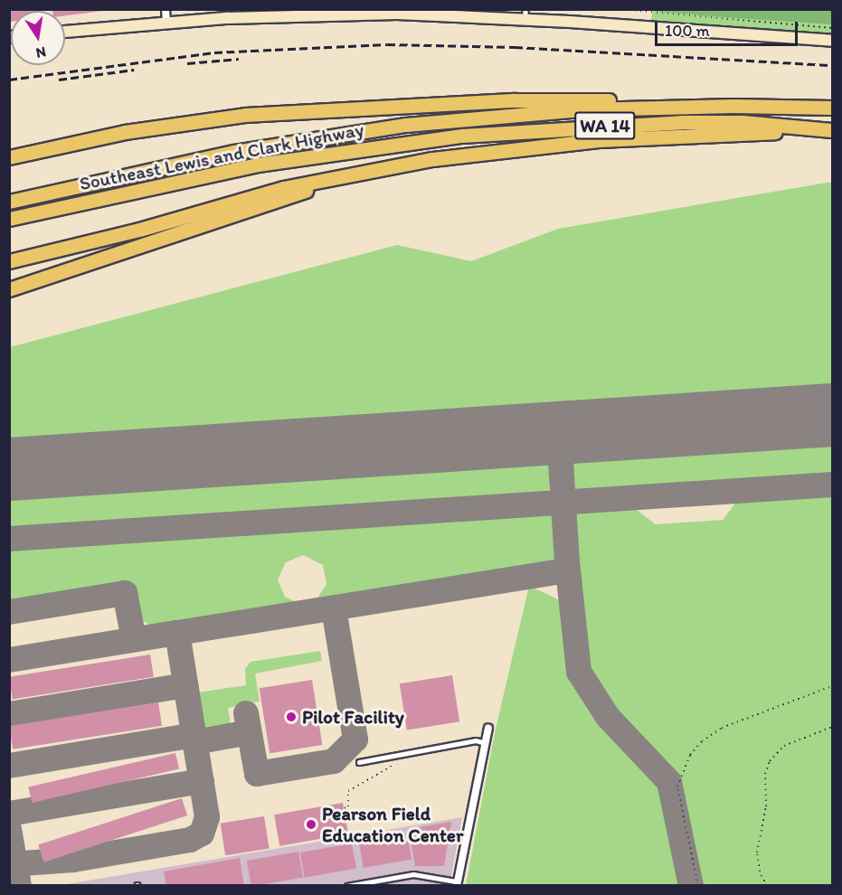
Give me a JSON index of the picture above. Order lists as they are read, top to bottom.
{
  "streets": {
    "highway": ["WA 14", "Southeast Lewis and Clark Highway"]
  },
  "places": ["Pilot Facility", "Pearson Field Education Center"],
  "scale_bar": "100 m",
  "north": "bottom"
}
